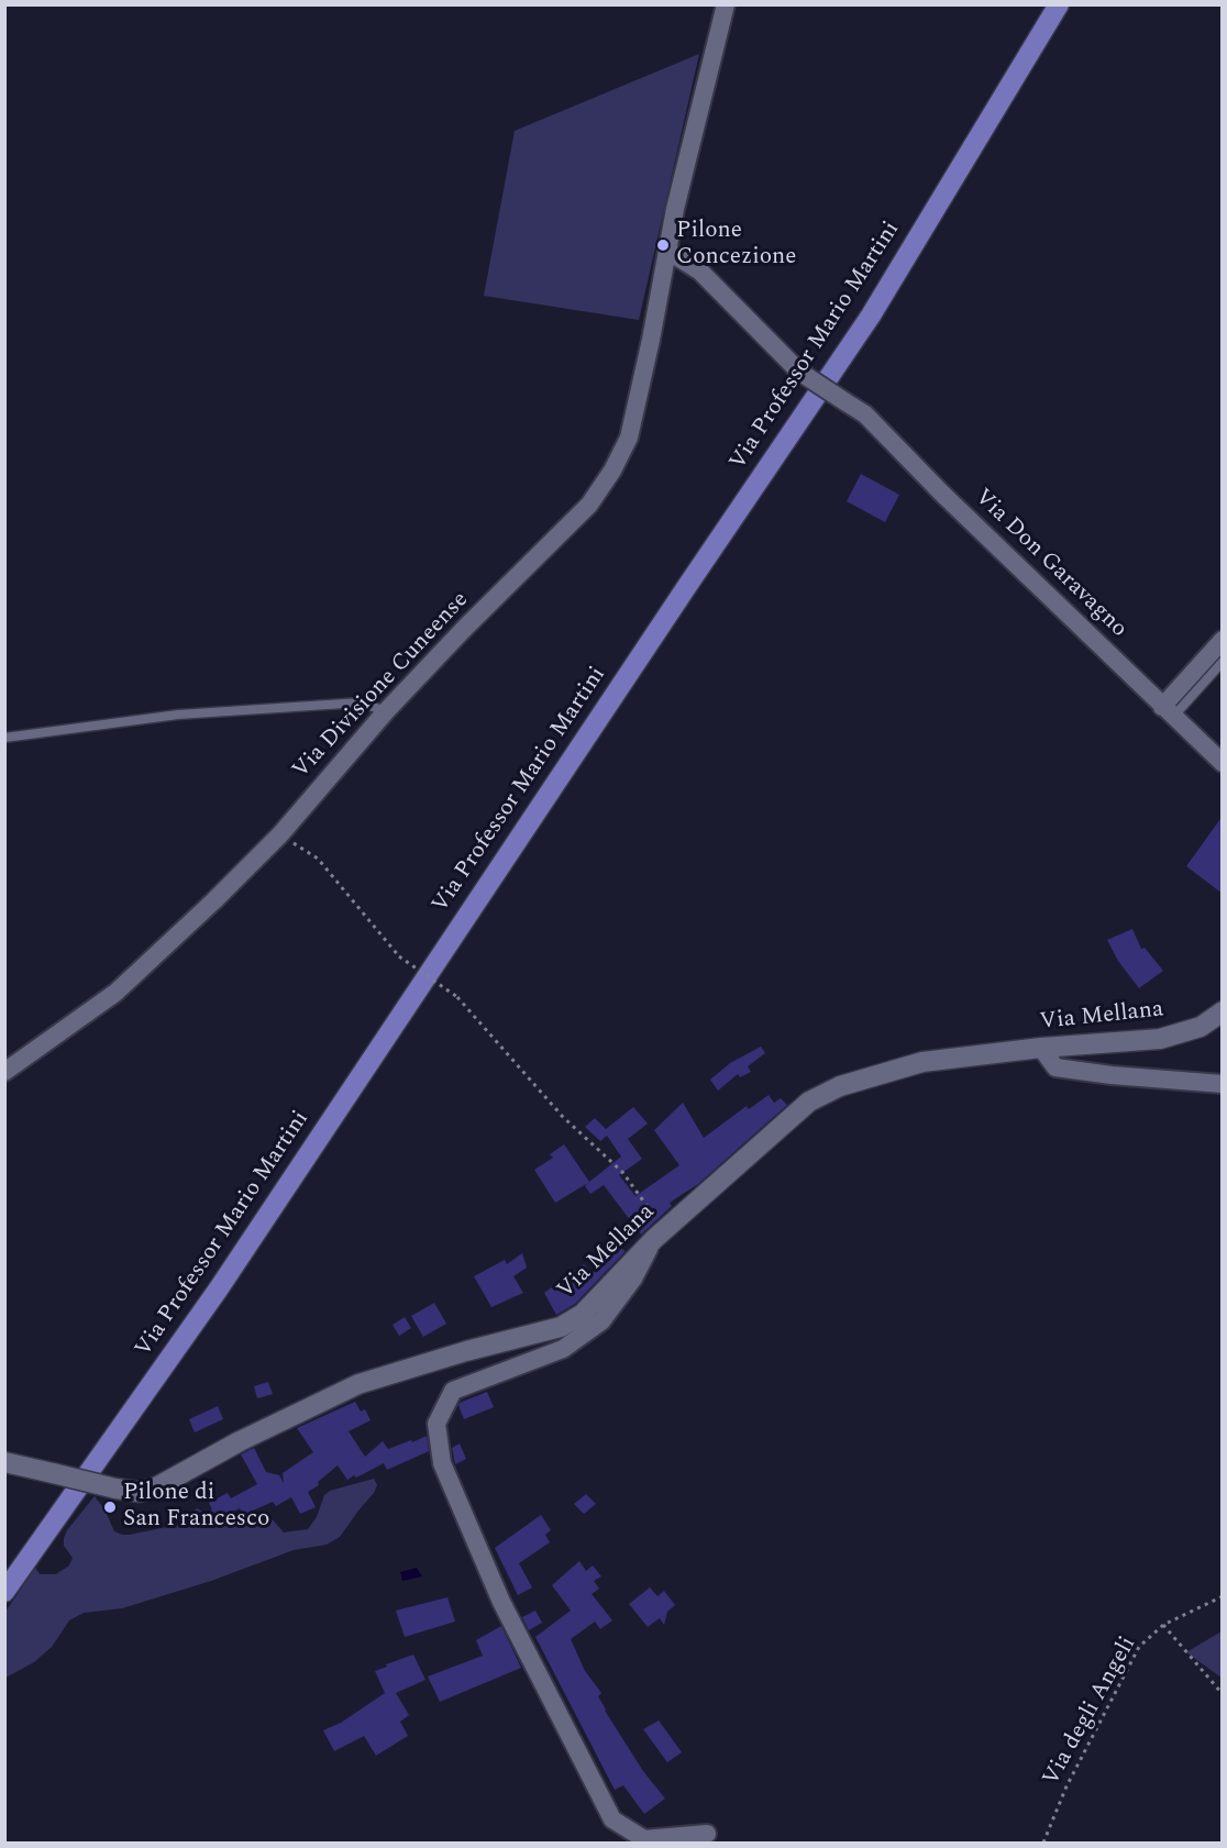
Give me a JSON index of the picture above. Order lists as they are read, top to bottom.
{
  "streets": {
    "main road": ["Via Professor Mario Martini"],
    "street": ["Via Don Garavagno", "Via Divisione Cuneense", "Via Mellana"],
    "path": ["Via degli Angeli"]
  },
  "crossings": [
    ["Via Don Garavagno", "Via Divisione Cuneense"]
  ],
  "places": ["Pilone Concezione", "Pilone di San Francesco"]
}
